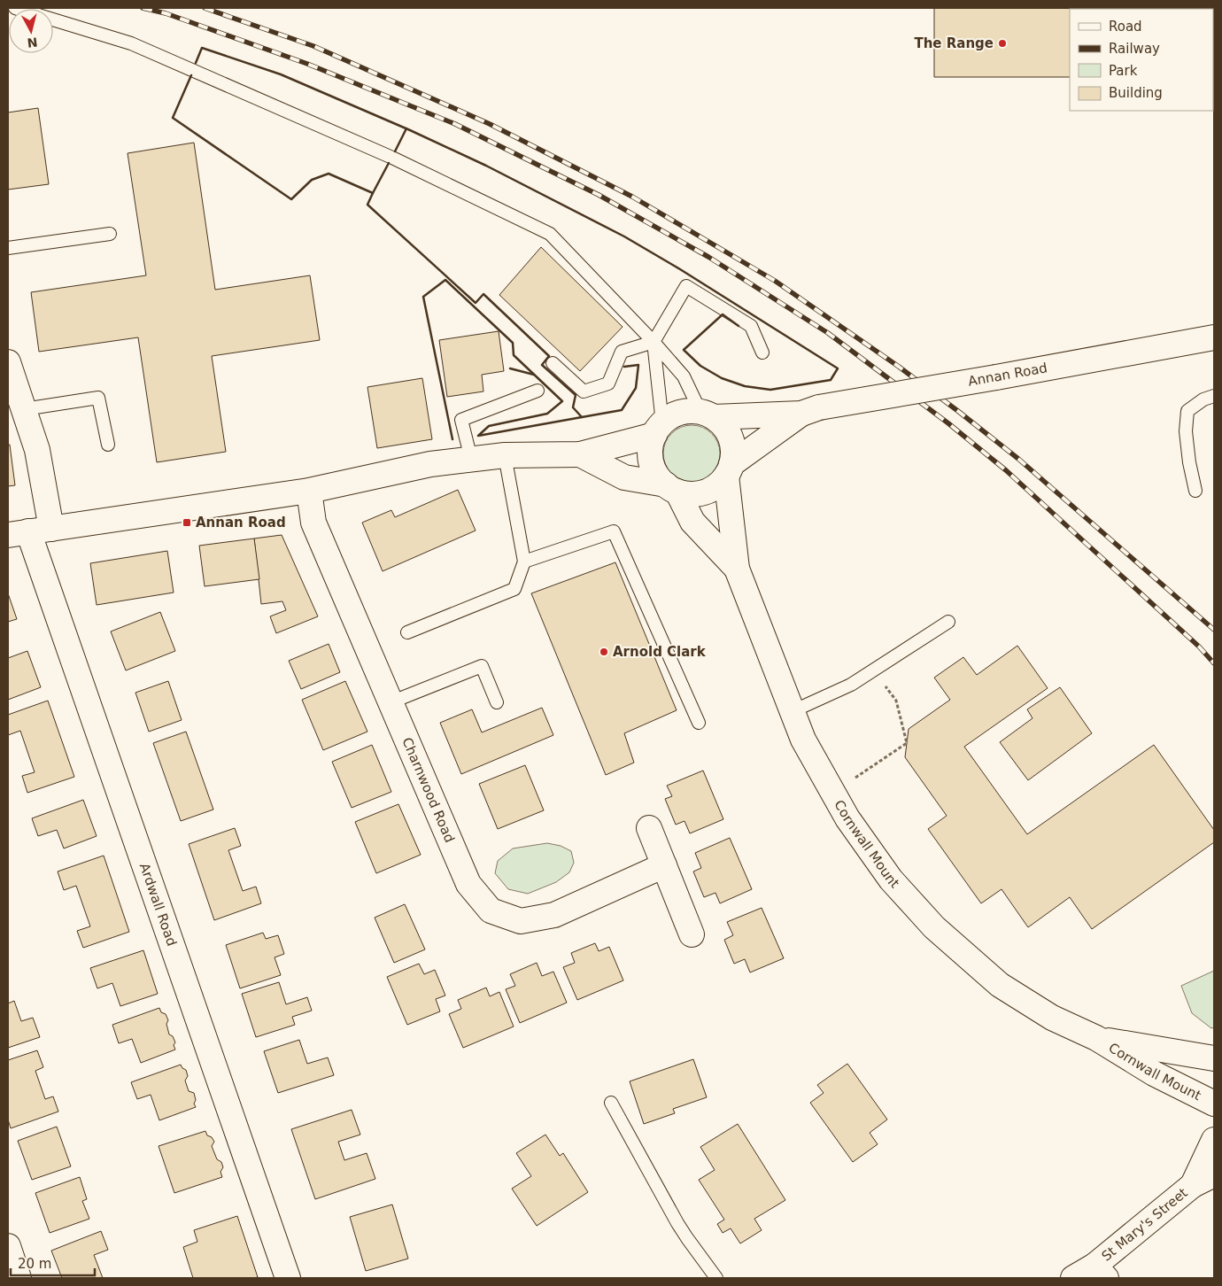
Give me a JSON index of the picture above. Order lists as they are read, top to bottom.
{
  "streets": {
    "street": [
      "Annan Road",
      "Charnwood Road",
      "Cornwall Mount",
      "Ardwall Road",
      "St Mary's Street"
    ]
  },
  "crossings": [
    ["Annan Road", "Cornwall Mount"]
  ],
  "places": {
    "other": ["The Range", "Arnold Clark"],
    "transit": ["Annan Road"]
  },
  "legend": [
    "Road",
    "Railway",
    "Park",
    "Building"
  ],
  "scale_bar": "20 m",
  "north": "bottom"
}
